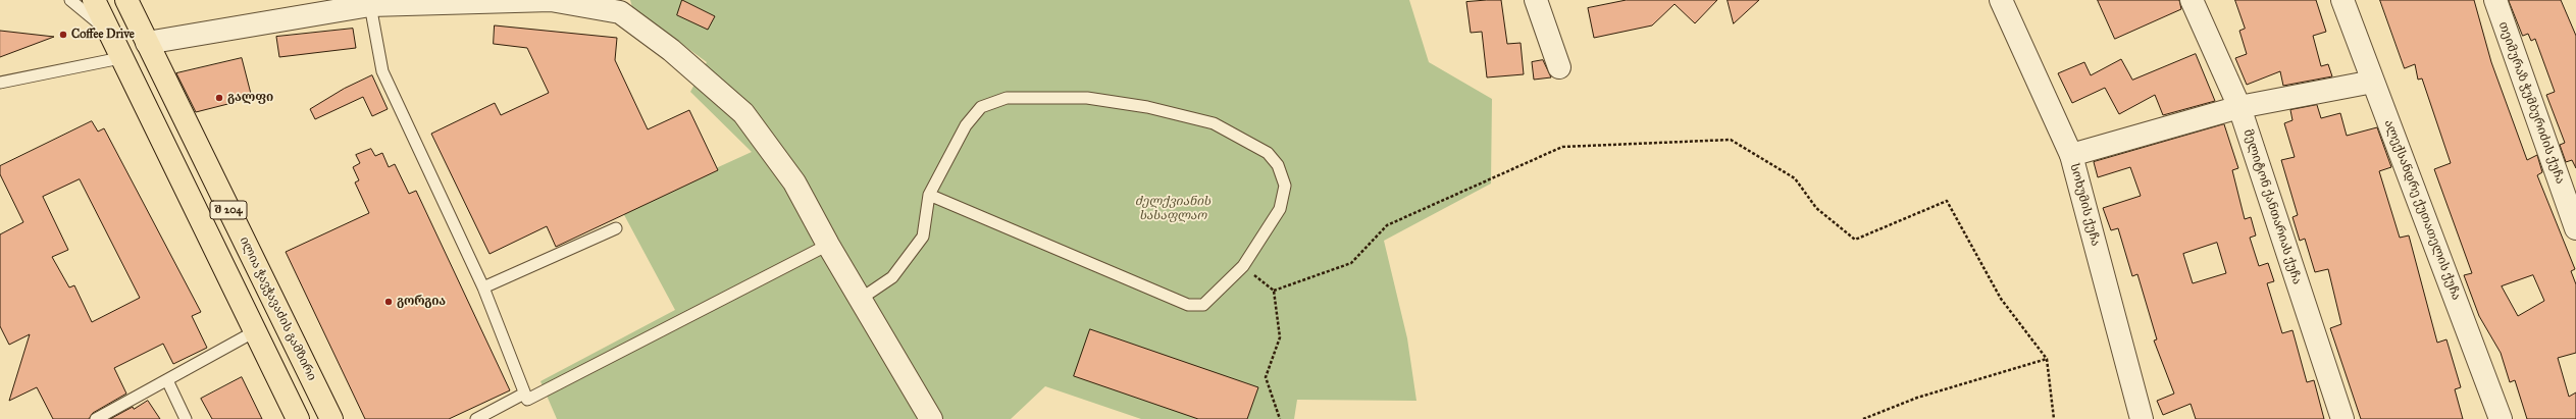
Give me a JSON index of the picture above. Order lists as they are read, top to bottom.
{
  "streets": {
    "main road": ["შ 204", "ილია ჭავჭავაძის გამზირი"],
    "street": [
      "თეიმურაზ ჭუმბურიძის ქუჩა",
      "სოხუმის ქუჩა",
      "მელიტონ ქანთარიას ქუჩა",
      "ალექსანდრე ქუთათელის ქუჩა"
    ]
  },
  "parks": ["ძელქვიანის სასაფლაო"],
  "places": ["Coffee Drive", "გალფი", "გორგია"]
}
